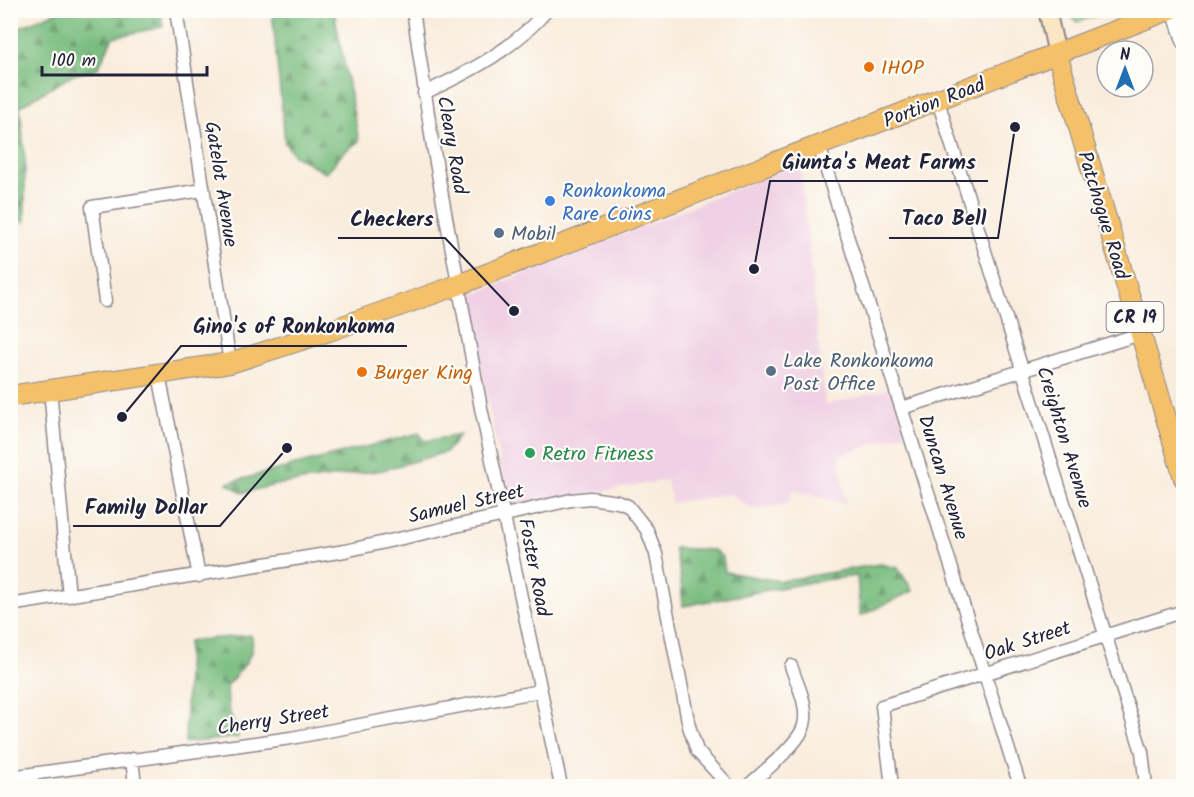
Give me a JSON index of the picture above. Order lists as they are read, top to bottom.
{
  "streets": {
    "main road": ["Portion Road", "Patchogue Road", "CR 19"],
    "street": [
      "Cleary Road",
      "Gatelot Avenue",
      "Creighton Avenue",
      "Duncan Avenue",
      "Samuel Street",
      "Foster Road",
      "Oak Street",
      "Cherry Street"
    ]
  },
  "crossings": [
    ["Portion Road", "Cleary Road"],
    ["Portion Road", "Gatelot Avenue"],
    ["Portion Road", "Patchogue Road"],
    ["Portion Road", "Creighton Avenue"],
    ["Portion Road", "Duncan Avenue"],
    ["Portion Road", "Foster Road"],
    ["Cleary Road", "Foster Road"],
    ["Creighton Avenue", "Oak Street"],
    ["Duncan Avenue", "Oak Street"],
    ["Samuel Street", "Foster Road"],
    ["Foster Road", "Cherry Street"]
  ],
  "places": [
    "IHOP",
    "Taco Bell",
    "Ronkonkoma Rare Coins",
    "Mobil",
    "Giunta's Meat Farms",
    "Checkers",
    "Lake Ronkonkoma Post Office",
    "Burger King",
    "Gino's of Ronkonkoma",
    "Family Dollar",
    "Retro Fitness"
  ],
  "scale_bar": "100 m",
  "north": "top"
}
